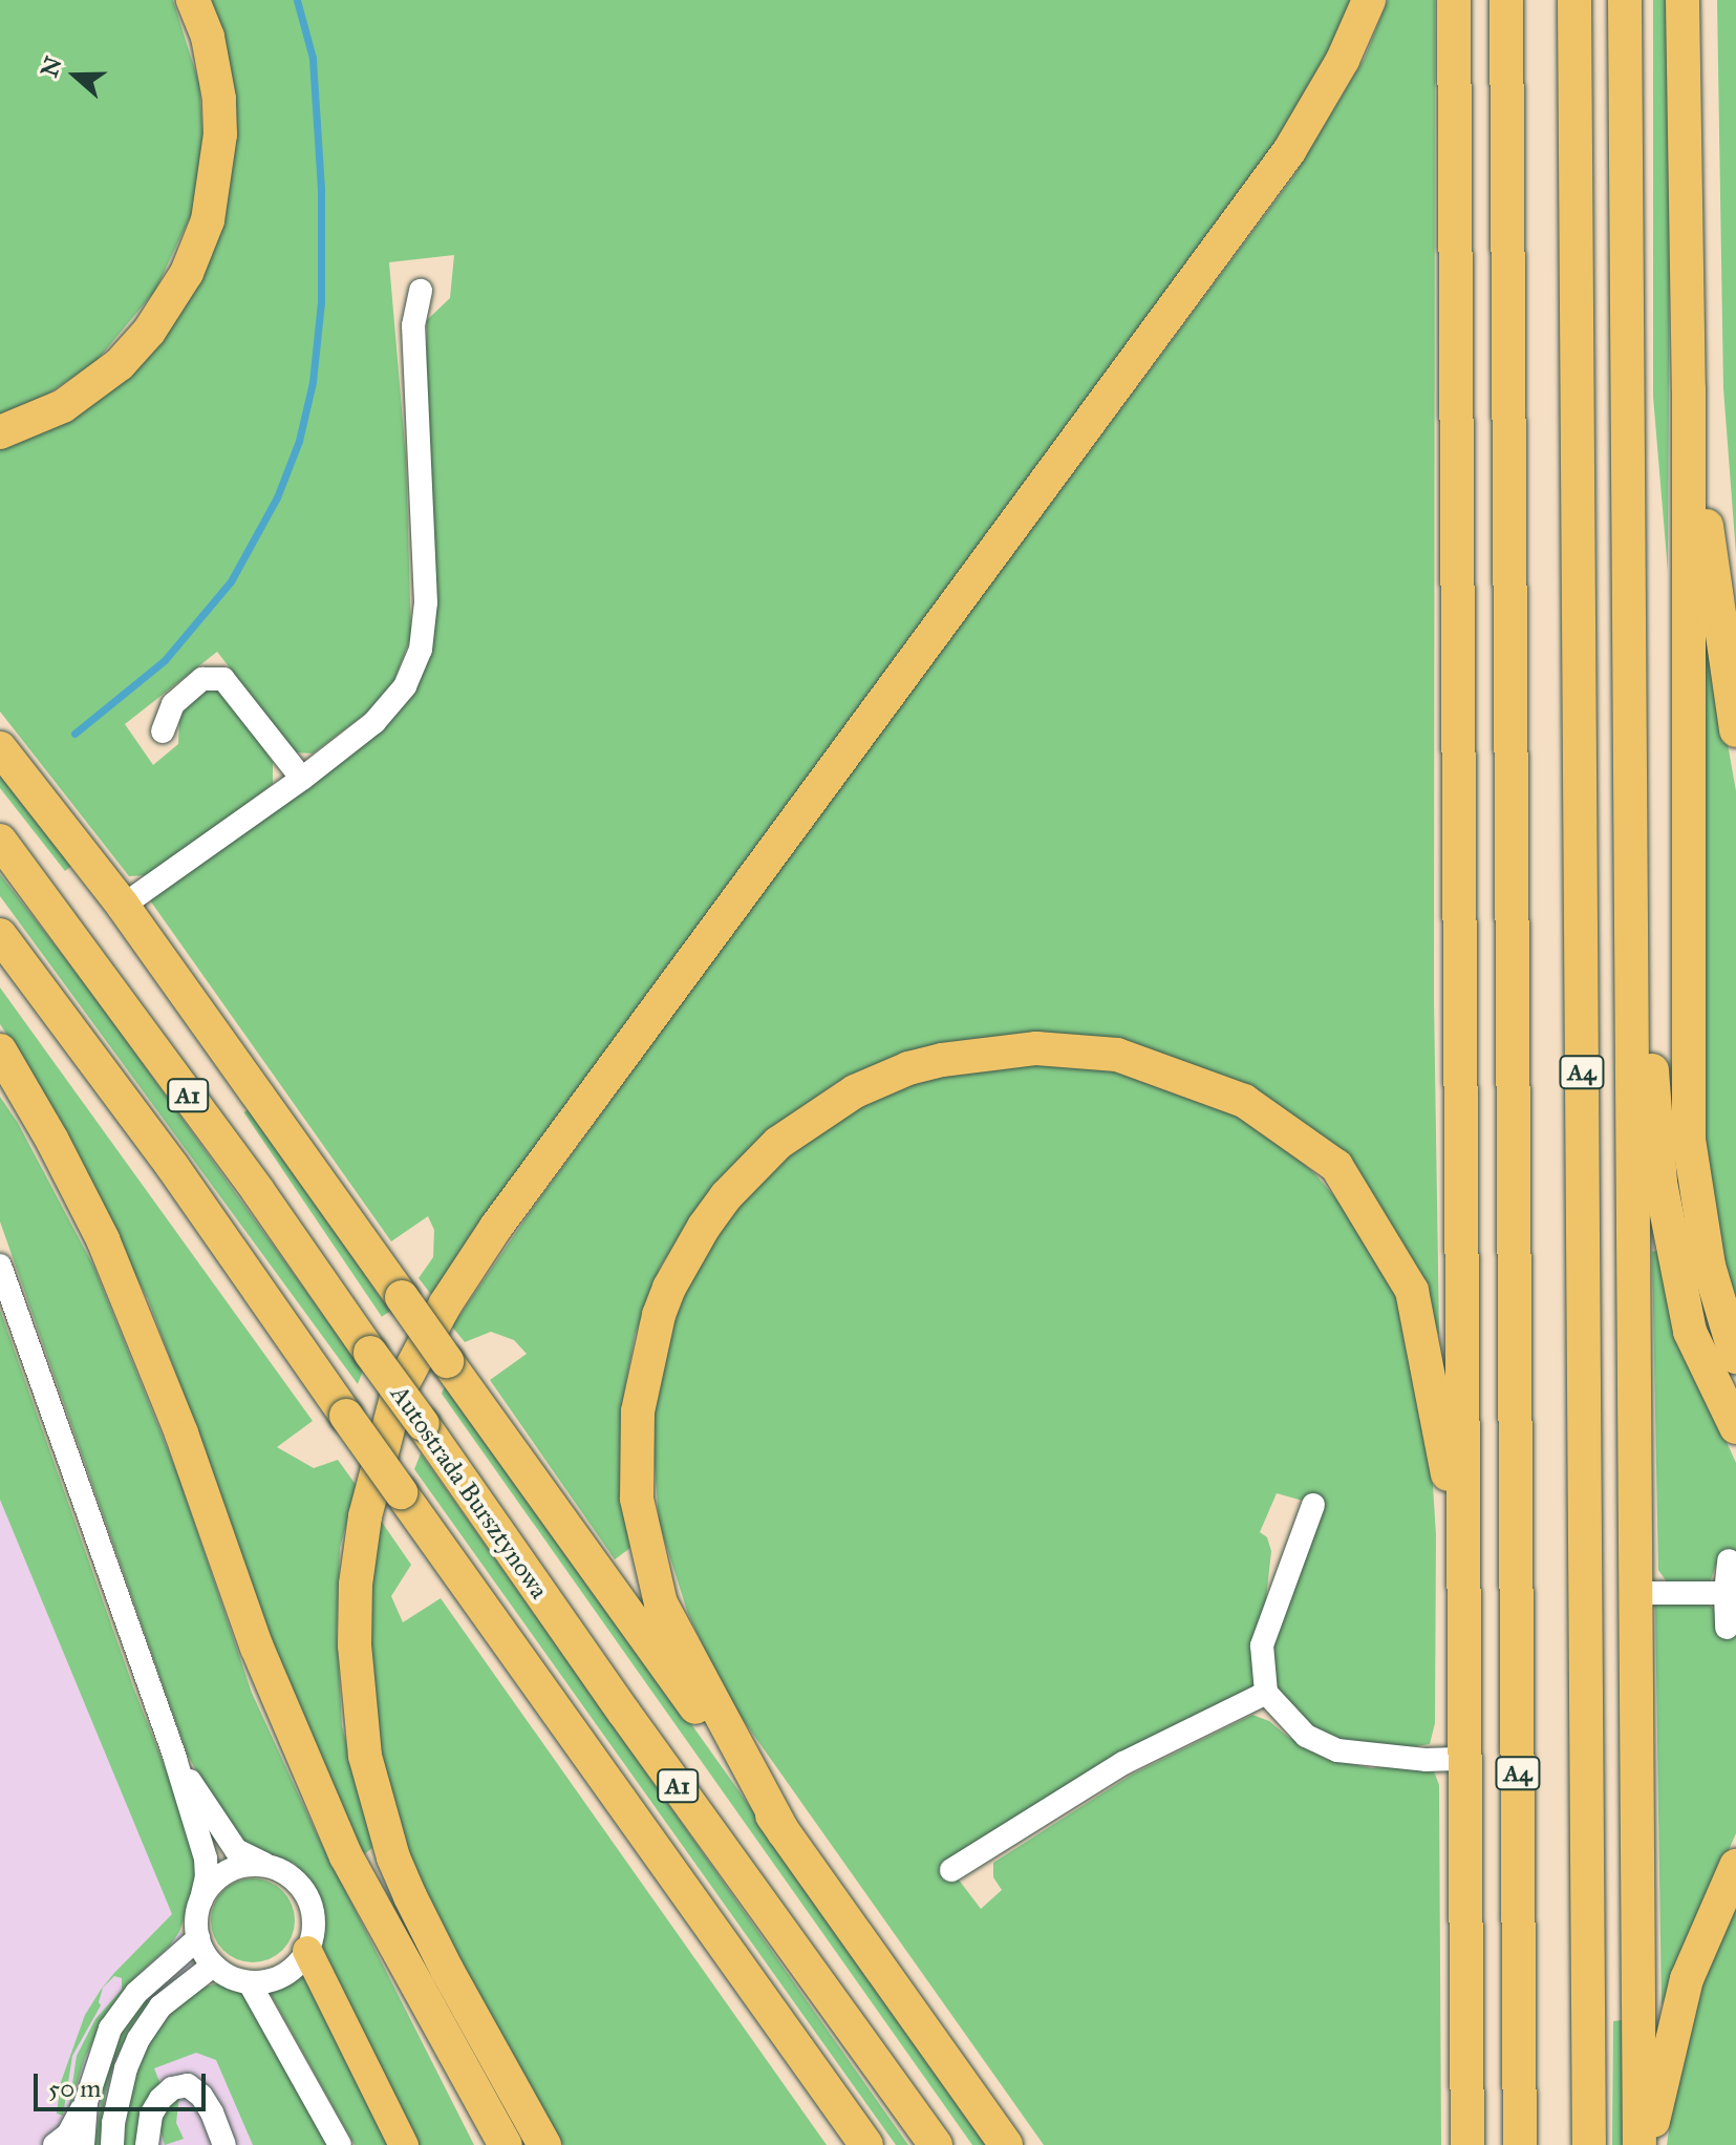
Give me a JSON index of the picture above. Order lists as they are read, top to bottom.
{
  "streets": {
    "highway": ["A4", "A1", "Autostrada Bursztynowa"]
  },
  "scale_bar": "50 m",
  "north": "left"
}
